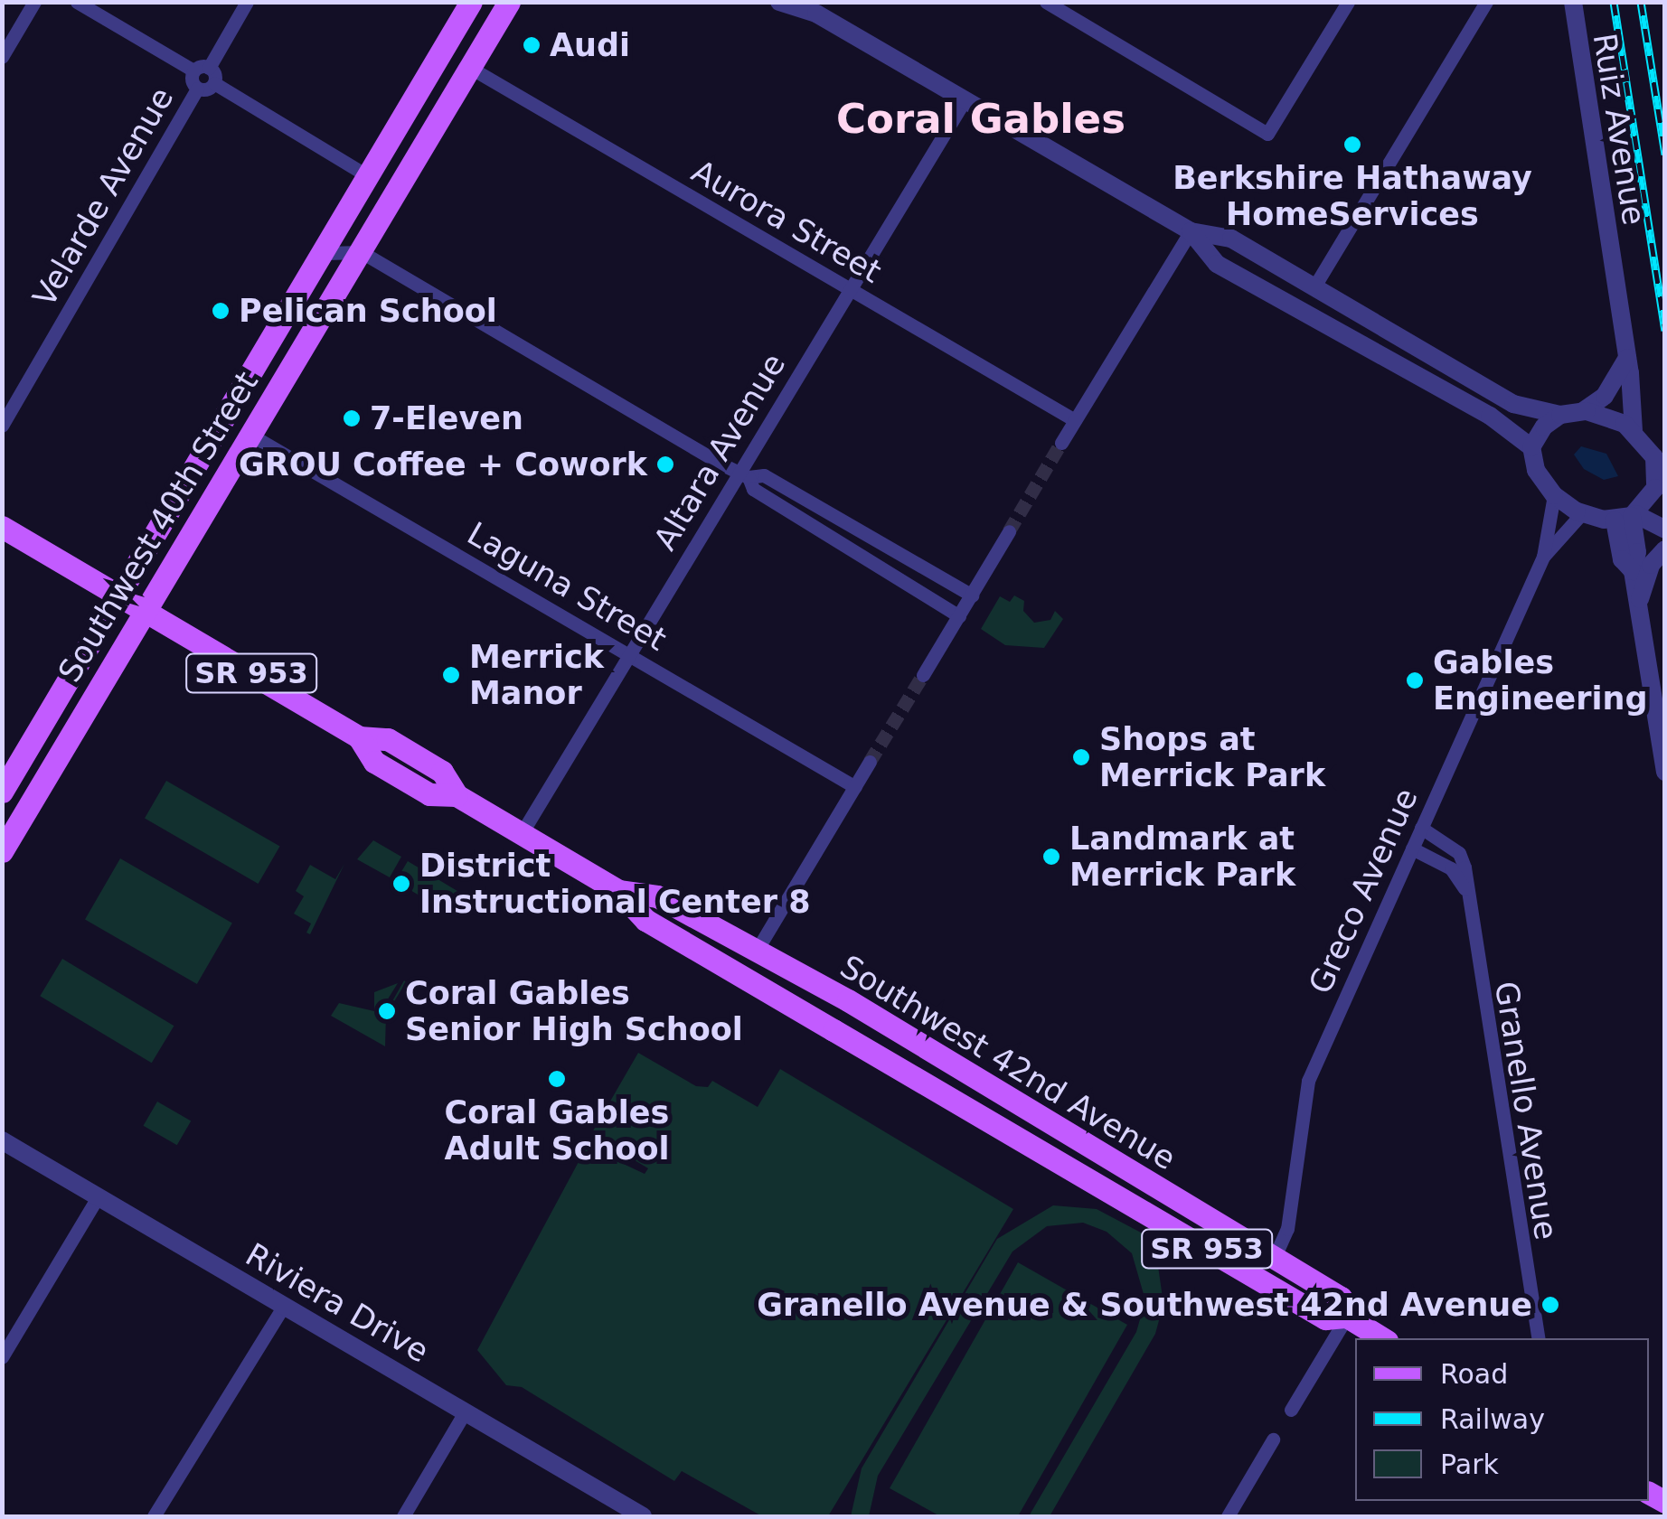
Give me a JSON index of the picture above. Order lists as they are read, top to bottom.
{
  "streets": {
    "main road": ["Southwest 40th Street", "SR 953", "Southwest 42nd Avenue"],
    "street": [
      "Ruiz Avenue",
      "Velarde Avenue",
      "Aurora Street",
      "Altara Avenue",
      "Laguna Street",
      "Greco Avenue",
      "Granello Avenue",
      "Riviera Drive"
    ]
  },
  "crossings": [
    ["Ruiz Avenue", "Greco Avenue"],
    ["Aurora Street", "Altara Avenue"],
    ["Aurora Street", "Southwest 40th Street"],
    ["Altara Avenue", "Laguna Street"],
    ["Altara Avenue", "Southwest 42nd Avenue"],
    ["Southwest 40th Street", "Laguna Street"],
    ["Southwest 40th Street", "Southwest 42nd Avenue"],
    ["Greco Avenue", "Southwest 42nd Avenue"],
    ["Greco Avenue", "Granello Avenue"]
  ],
  "districts": ["Coral Gables"],
  "places": [
    "Audi",
    "Berkshire Hathaway HomeServices",
    "Pelican School",
    "7-Eleven",
    "GROU Coffee + Cowork",
    "Merrick Manor",
    "Gables Engineering",
    "Shops at Merrick Park",
    "Landmark at Merrick Park",
    "District Instructional Center 8",
    "Coral Gables Senior High School",
    "Coral Gables Adult School",
    "Granello Avenue & Southwest 42nd Avenue"
  ],
  "legend": ["Road", "Railway", "Park"]
}
